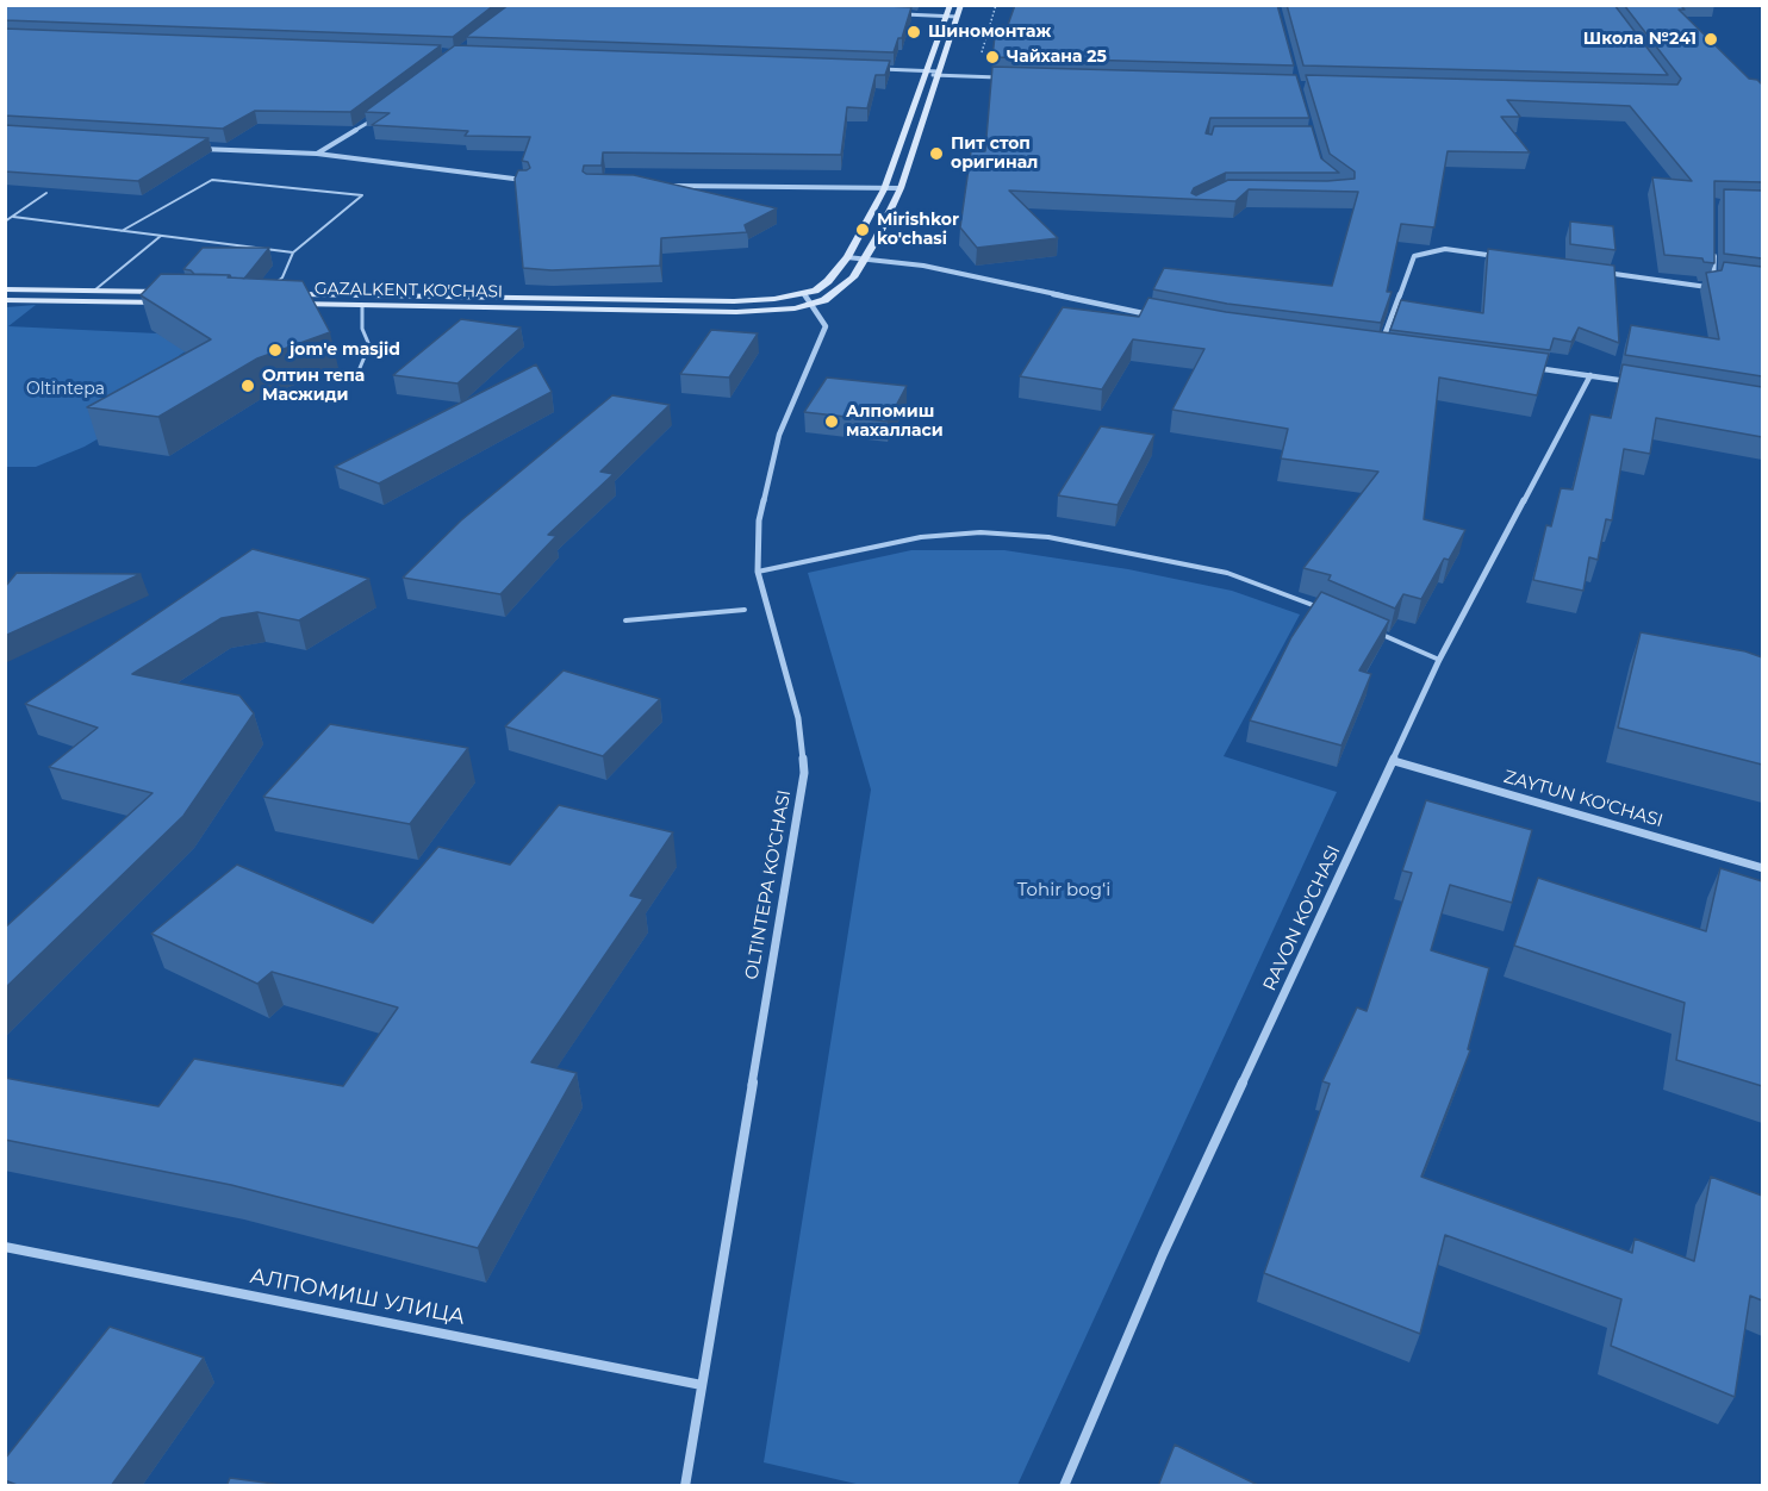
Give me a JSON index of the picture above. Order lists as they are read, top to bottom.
{
  "streets": {
    "main road": ["GAZALKENT KO'CHASI"],
    "street": [
      "ZAYTUN KO'CHASI",
      "OLTINTEPA KO'CHASI",
      "RAVON KO'CHASI",
      "АЛПОМИШ УЛИЦА"
    ]
  },
  "crossings": [
    ["GAZALKENT KO'CHASI", "OLTINTEPA KO'CHASI"],
    ["ZAYTUN KO'CHASI", "RAVON KO'CHASI"],
    ["OLTINTEPA KO'CHASI", "АЛПОМИШ УЛИЦА"]
  ],
  "parks": ["Oltintepa", "Tohir bog‘i"],
  "places": [
    "Шиномонтаж",
    "Школа №241",
    "Чайхана 25",
    "Пит стоп оригинал",
    "Mirishkor ko'chasi",
    "jom'e masjid",
    "Олтин тепа Масжиди",
    "Алпомиш махалласи"
  ]
}
